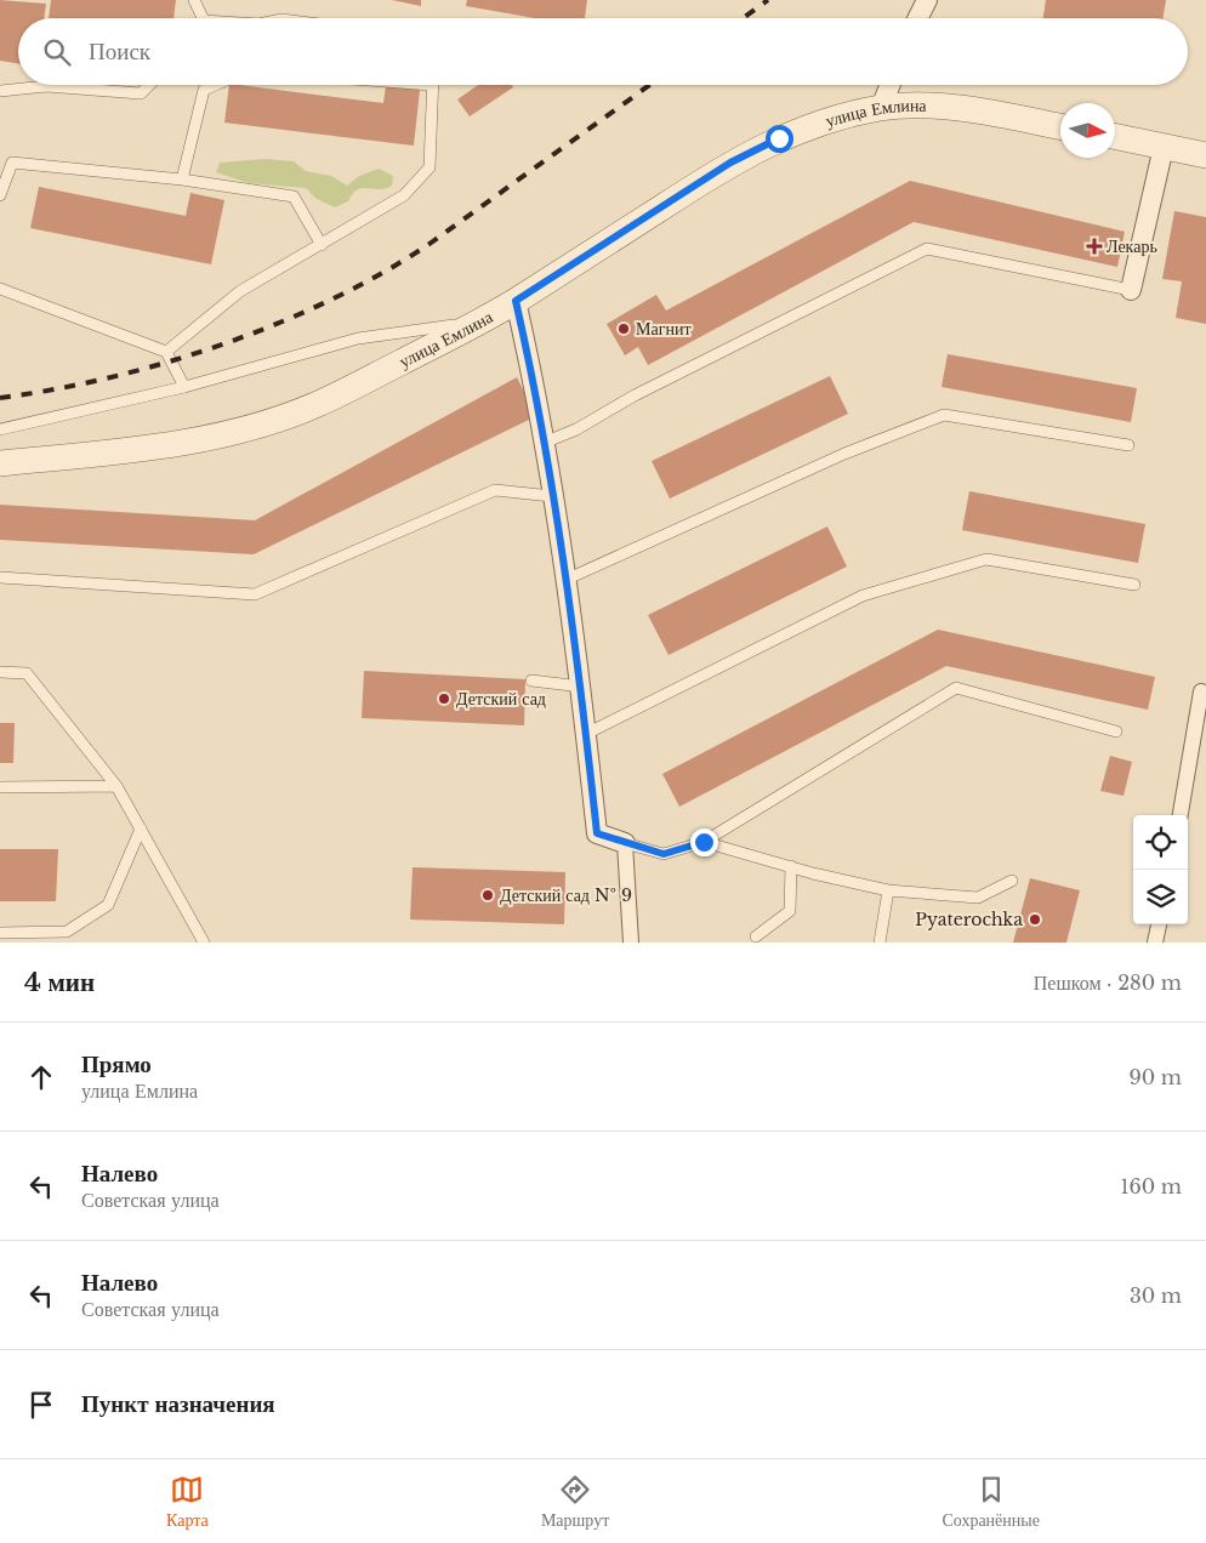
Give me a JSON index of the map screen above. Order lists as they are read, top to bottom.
{
  "streets": {
    "street": ["улица Емлина"]
  },
  "places": {
    "health": ["Лекарь"],
    "other": [
      "Магнит",
      "Детский сад",
      "Детский сад № 9",
      "Pyaterochka"
    ]
  },
  "north": "right",
  "page": {
    "search": "Поиск",
    "heading": ["4 мин", "Пешком · 280 m"],
    "list": [
      ["Прямо", "улица Емлина", "90 m"],
      ["Налево", "Советская улица", "160 m"],
      ["Налево", "Советская улица", "30 m"],
      "Пункт назначения"
    ],
    "nav": ["Карта", "Маршрут", "Сохранённые"]
  }
}
